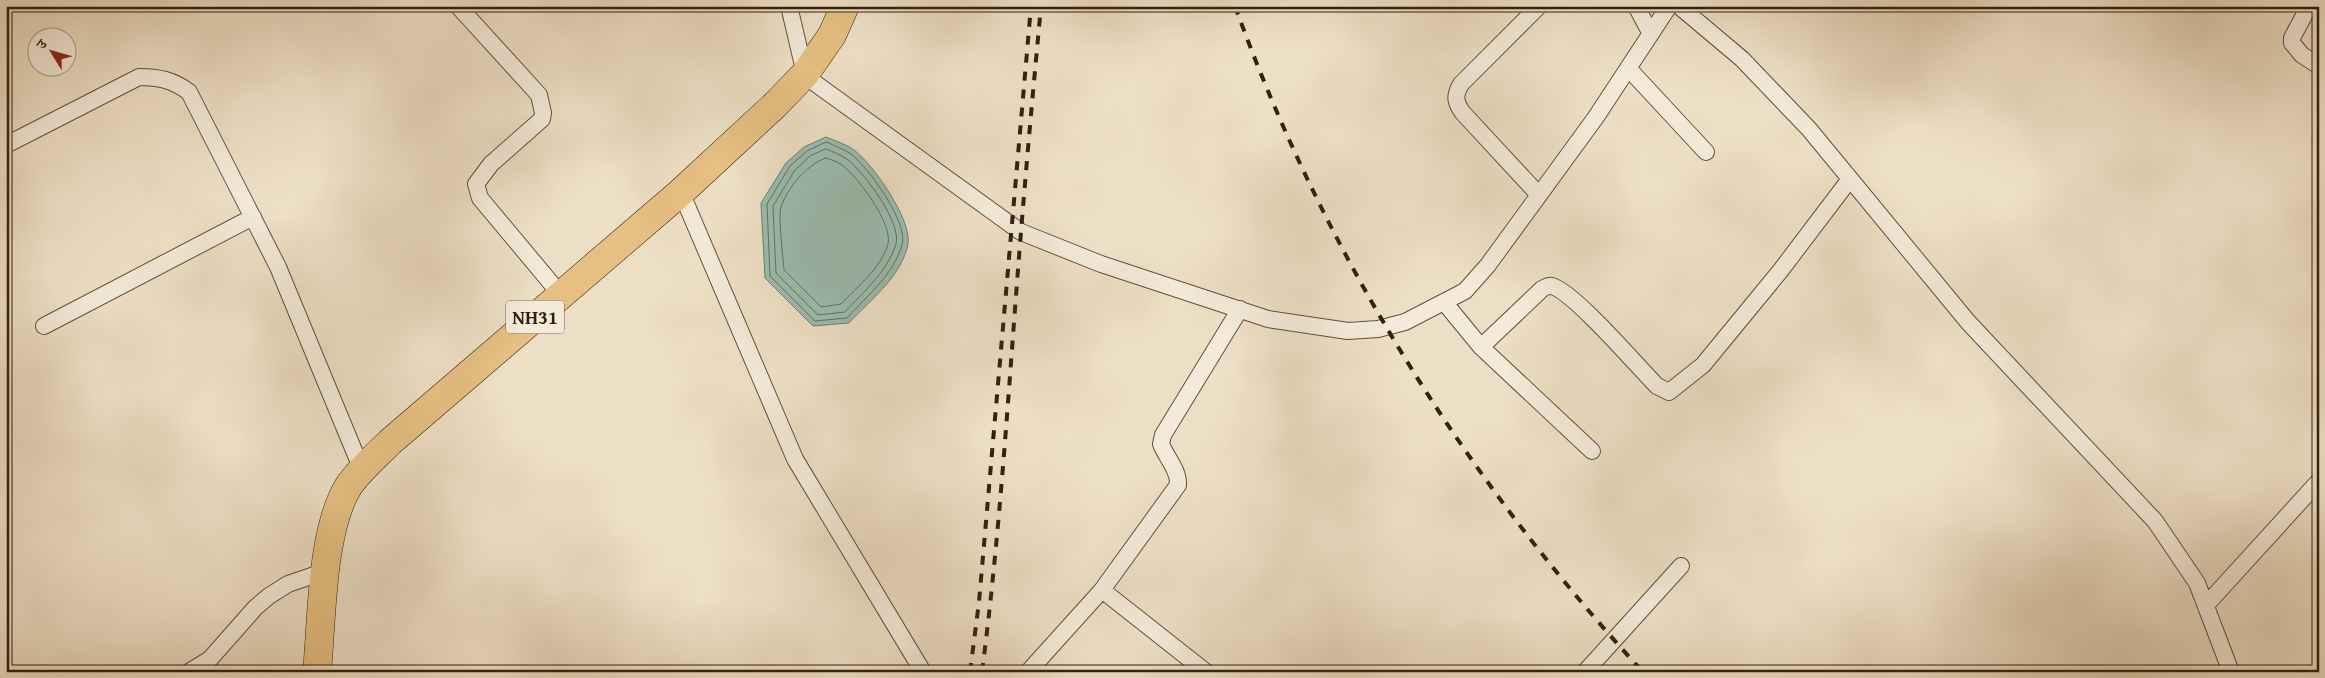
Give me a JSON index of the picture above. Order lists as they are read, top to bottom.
{
  "streets": {
    "highway": ["NH31"]
  },
  "north": "top left"
}
